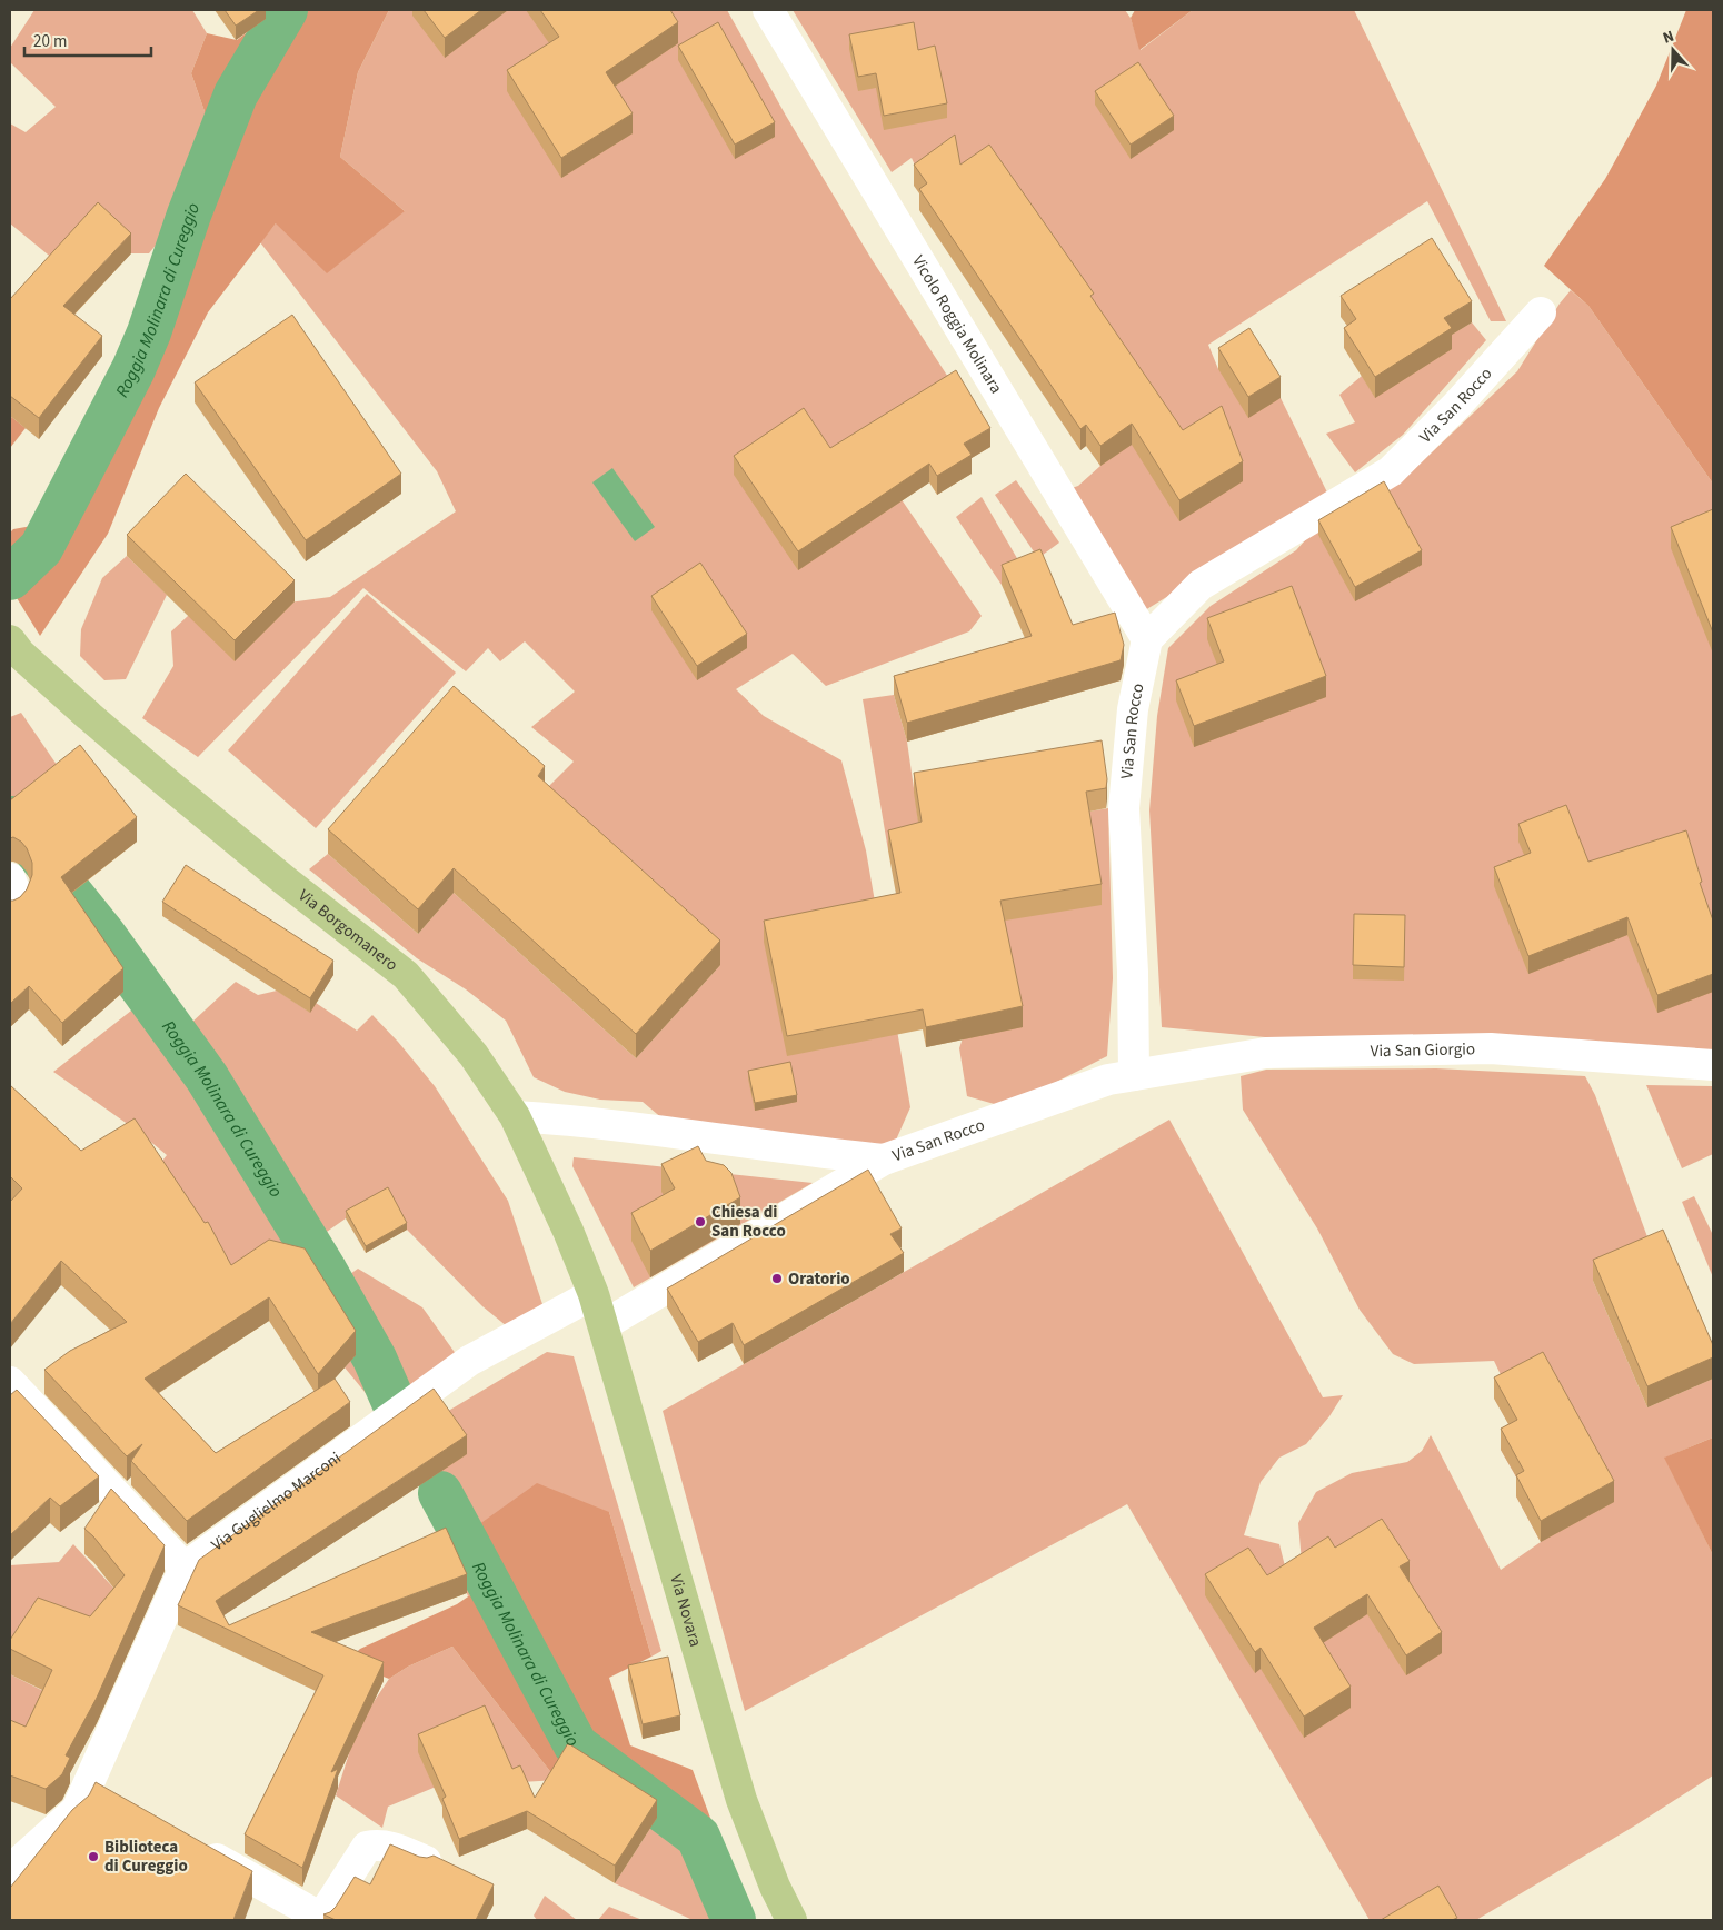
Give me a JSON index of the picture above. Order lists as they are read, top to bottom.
{
  "streets": {
    "main road": ["Via Borgomanero", "Via Novara"],
    "street": [
      "Vicolo Roggia Molinara",
      "Via San Rocco",
      "Via San Giorgio",
      "Via Guglielmo Marconi"
    ]
  },
  "crossings": [
    ["Vicolo Roggia Molinara", "Via San Rocco"],
    ["Via San Rocco", "Via Borgomanero"],
    ["Via San Rocco", "Via San Giorgio"],
    ["Via San Rocco", "Via Novara"],
    ["Via Borgomanero", "Via Guglielmo Marconi"],
    ["Via Borgomanero", "Via Novara"],
    ["Via Guglielmo Marconi", "Via Novara"]
  ],
  "water": ["Roggia Molinara di Cureggio"],
  "places": ["Chiesa di San Rocco", "Oratorio", "Biblioteca di Cureggio"],
  "scale_bar": "20 m",
  "north": "top"
}
